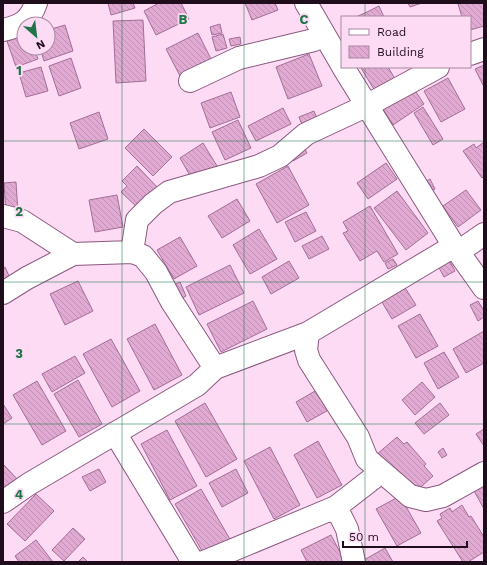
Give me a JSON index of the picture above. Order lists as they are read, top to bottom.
{
  "legend": ["Road", "Building"],
  "scale_bar": "50 m",
  "north": "bottom right",
  "grid": {
    "columns": ["B", "C"],
    "rows": [
      "1",
      "2",
      "3",
      "4"
    ]
  }
}
